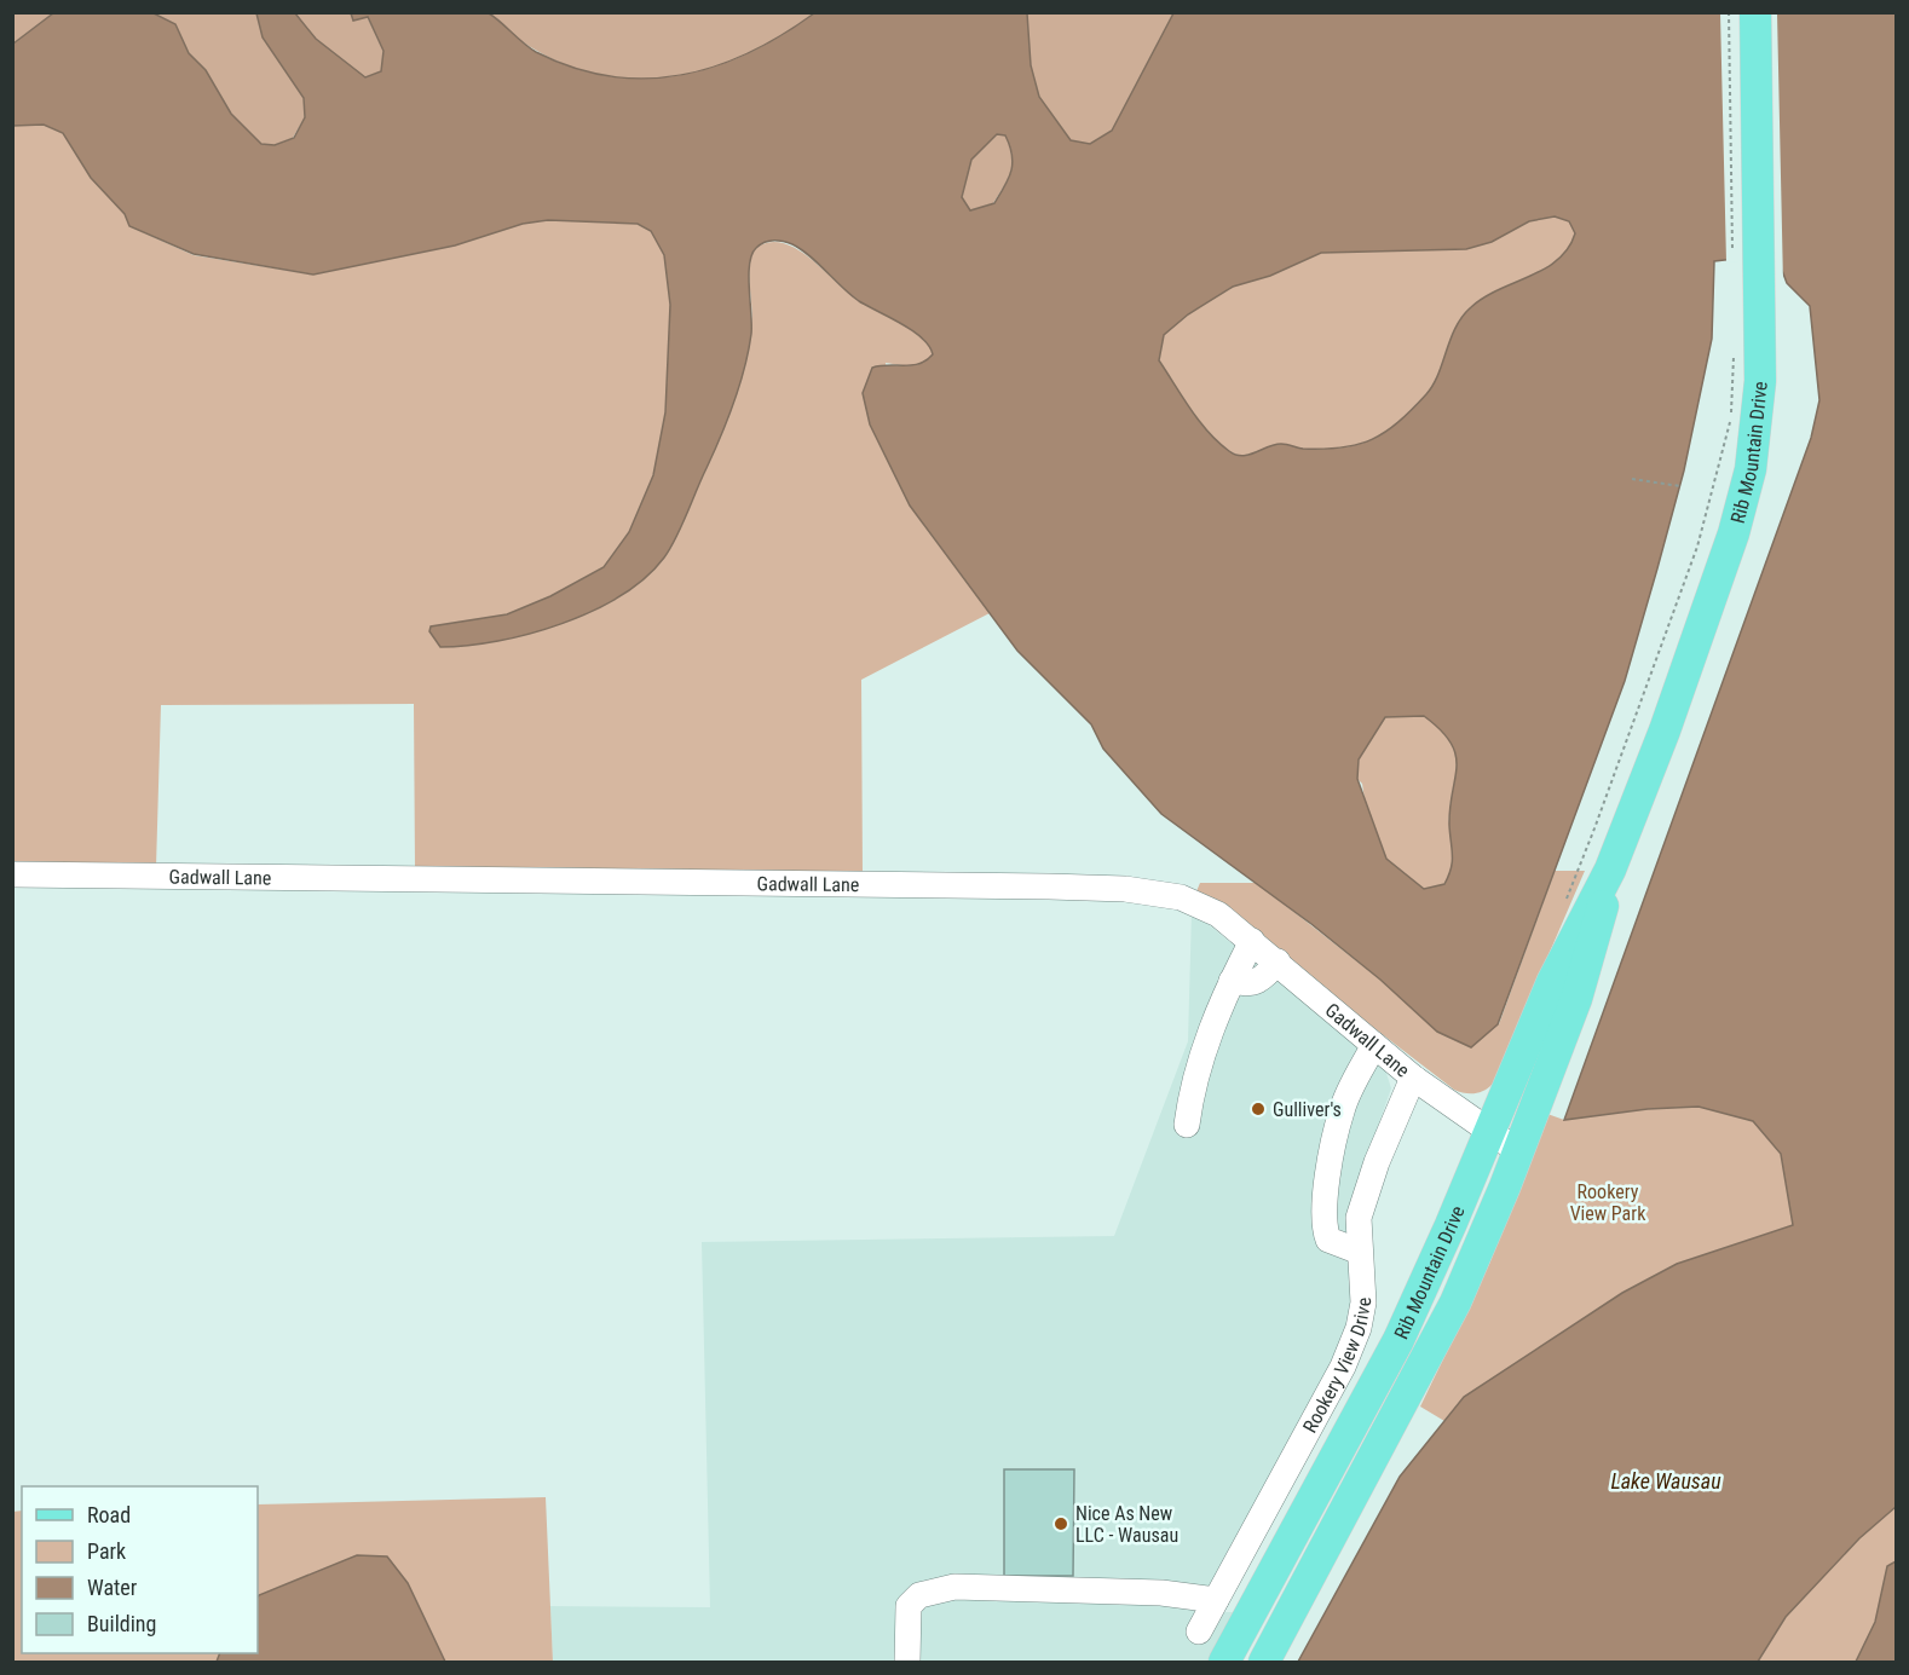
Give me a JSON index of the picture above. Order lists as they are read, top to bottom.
{
  "streets": {
    "main road": ["Rib Mountain Drive"],
    "street": ["Gadwall Lane", "Rookery View Drive"]
  },
  "crossings": [
    ["Rib Mountain Drive", "Gadwall Lane"],
    ["Gadwall Lane", "Rookery View Drive"]
  ],
  "water": ["Lake Wausau"],
  "parks": ["Rookery View Park"],
  "places": ["Gulliver's", "Nice As New LLC - Wausau"],
  "legend": [
    "Road",
    "Park",
    "Water",
    "Building"
  ]
}
